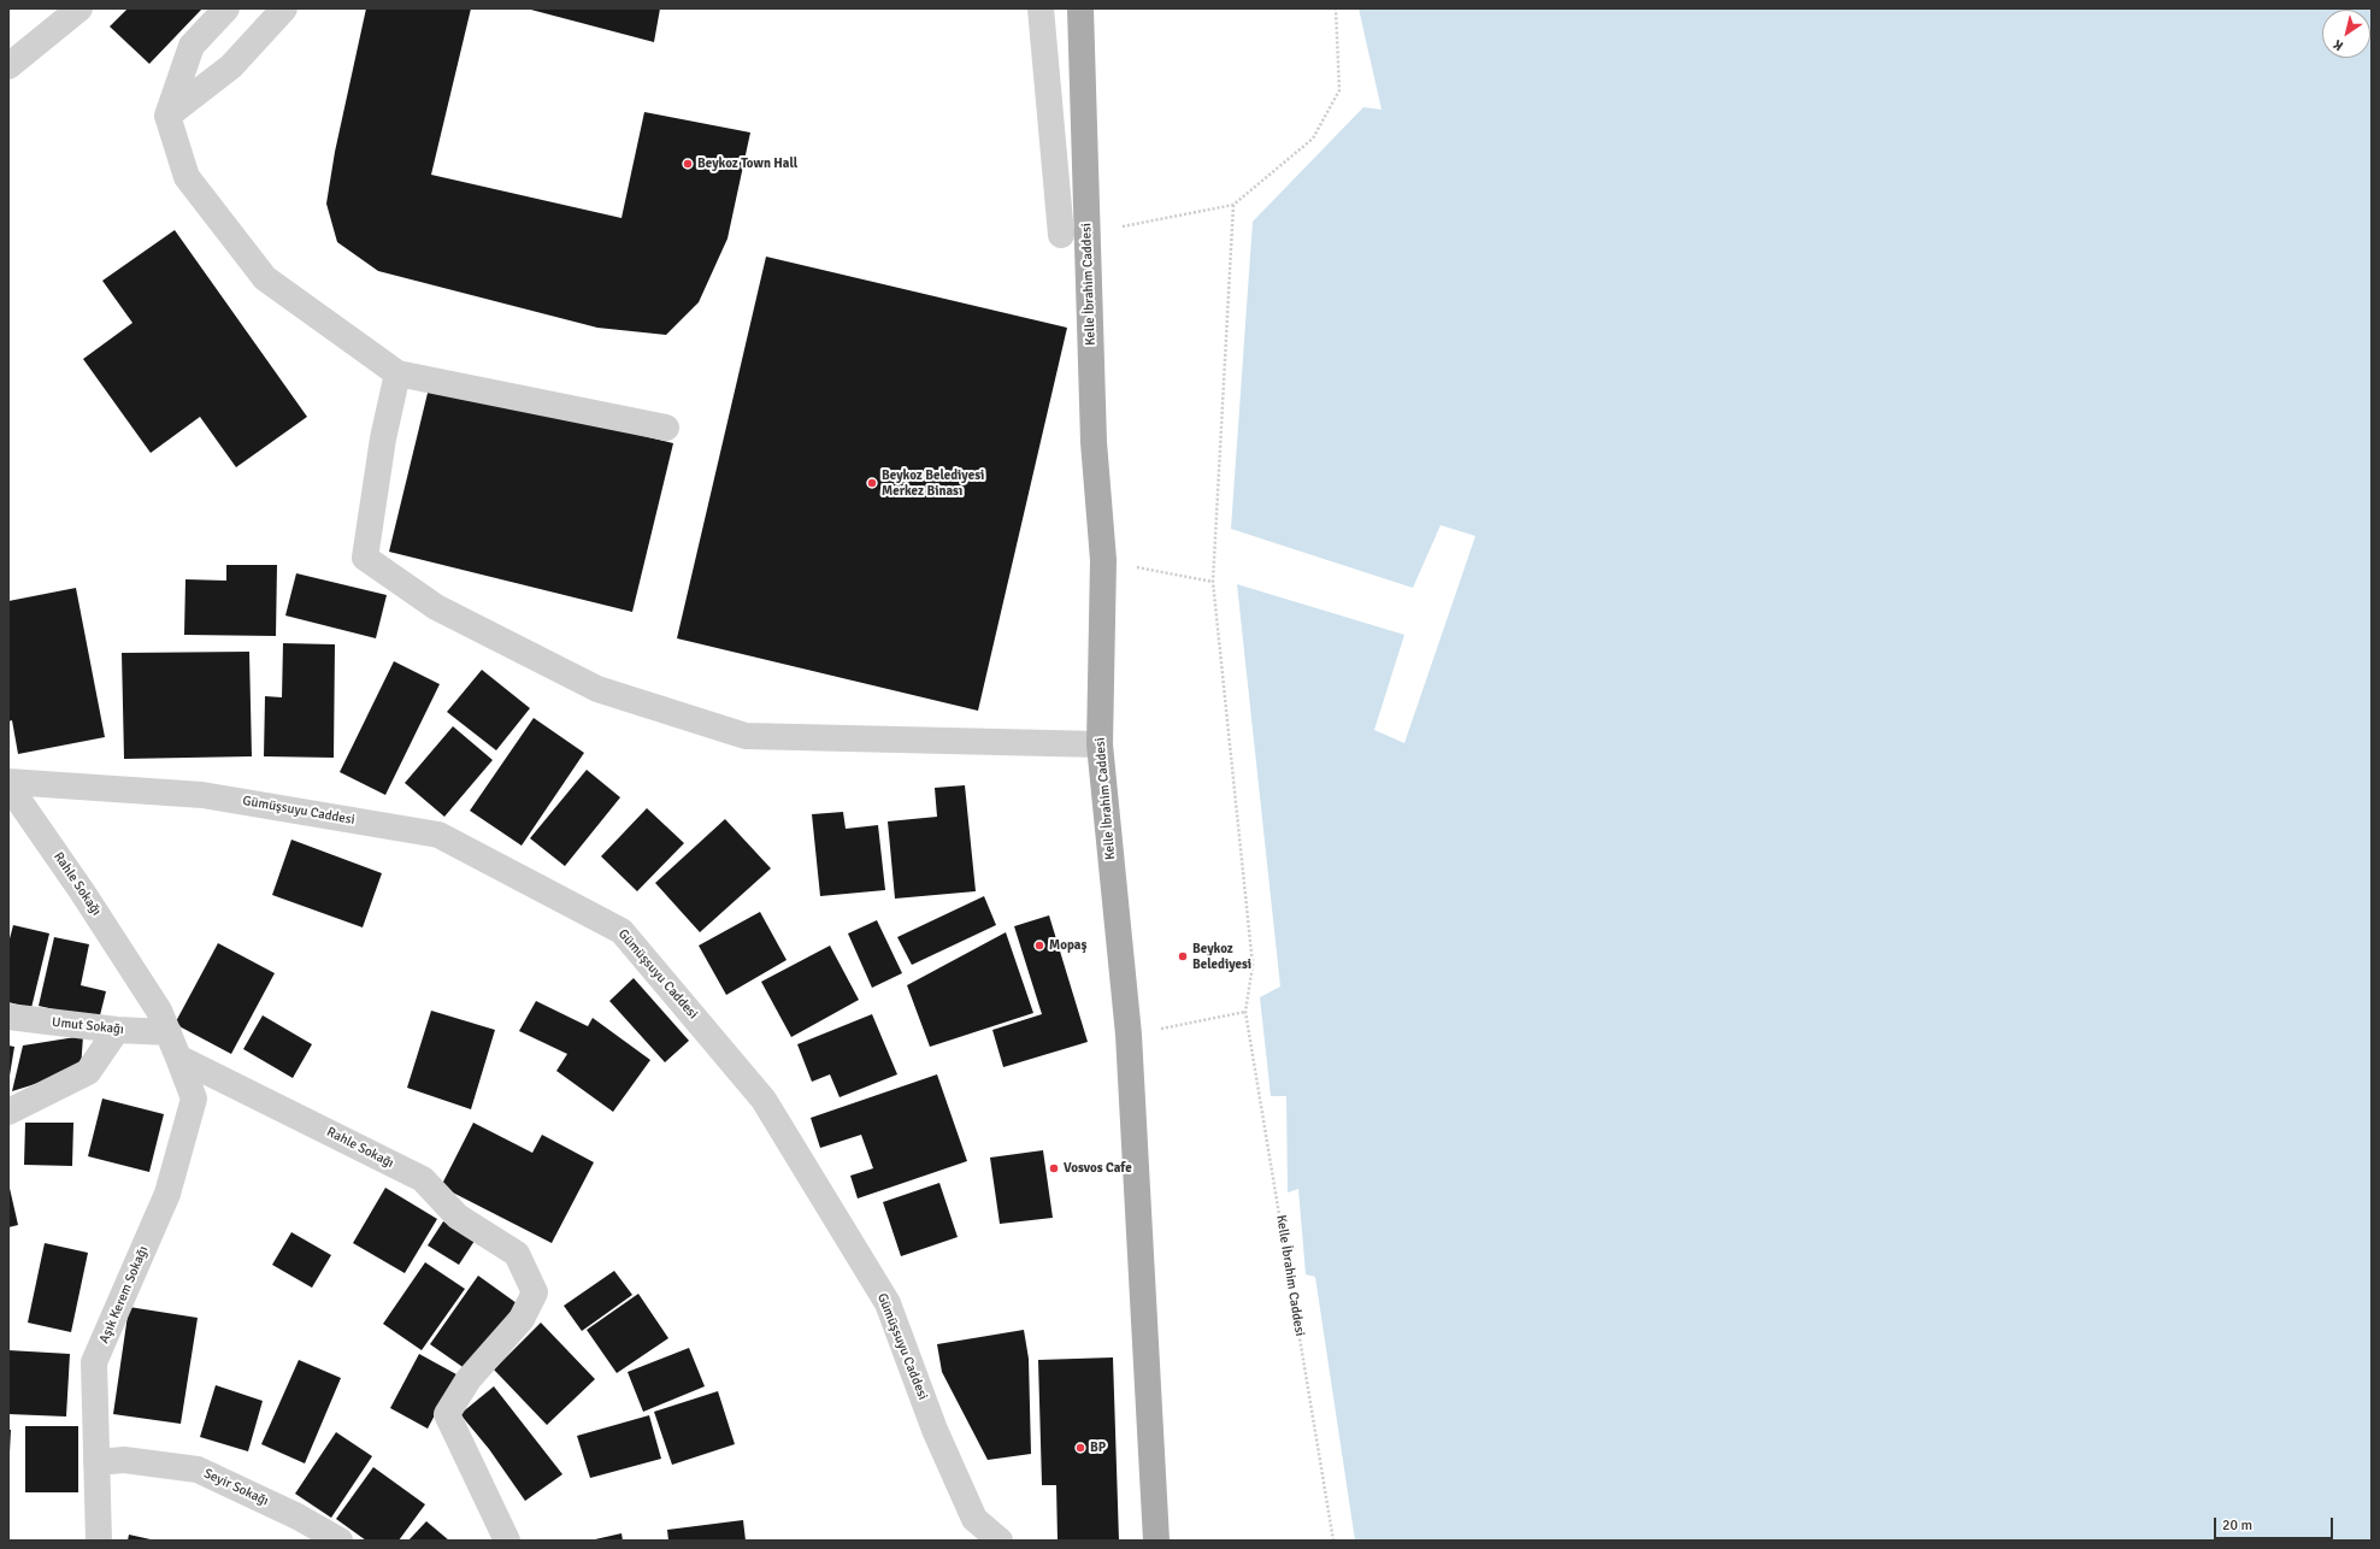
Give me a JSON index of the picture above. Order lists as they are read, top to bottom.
{
  "streets": {
    "main road": ["Kelle İbrahim Caddesi"],
    "street": [
      "Gümüşsuyu Caddesi",
      "Rahle Sokağı",
      "Umut Sokağı",
      "Aşık Kerem Sokağı",
      "Seyir Sokağı"
    ]
  },
  "crossings": [
    ["Rahle Sokağı", "Umut Sokağı"],
    ["Rahle Sokağı", "Aşık Kerem Sokağı"],
    ["Aşık Kerem Sokağı", "Seyir Sokağı"]
  ],
  "places": [
    "Beykoz Town Hall",
    "Beykoz Belediyesi Merkez Binası",
    "Mopaş",
    "Beykoz Belediyesi",
    "Vosvos Cafe",
    "BP"
  ],
  "scale_bar": "20 m",
  "north": "bottom left"
}
